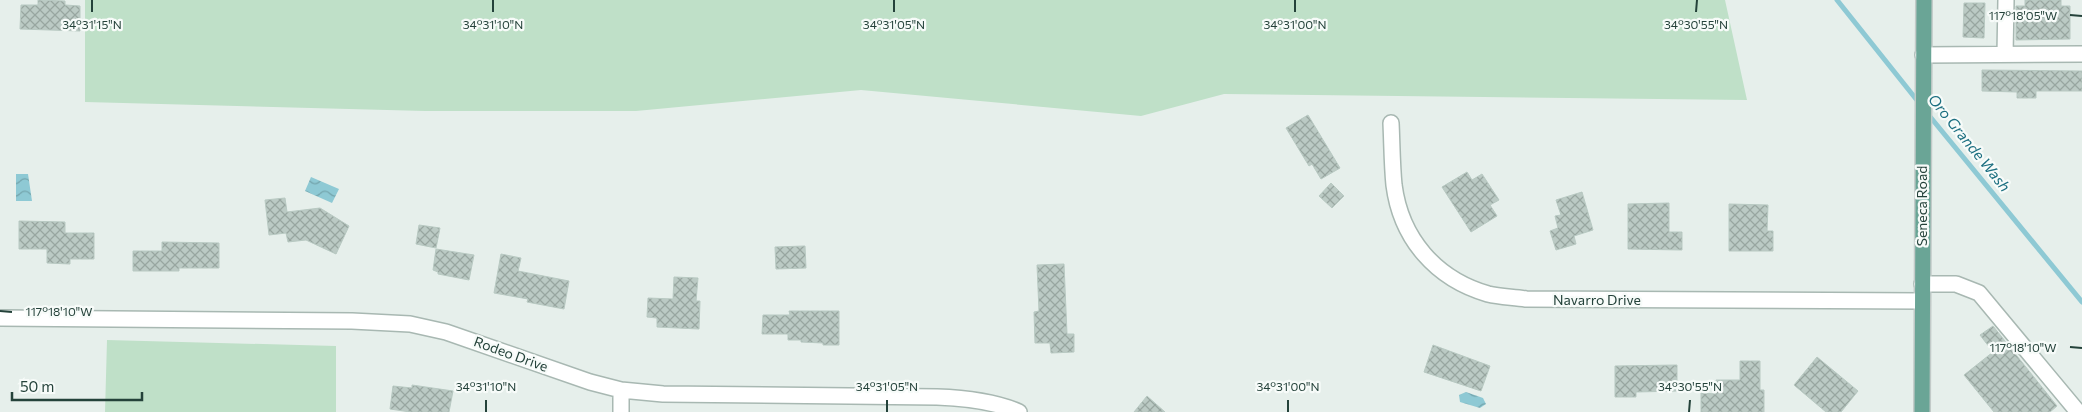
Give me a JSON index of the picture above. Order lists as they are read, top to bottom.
{
  "streets": {
    "main road": ["Seneca Road"],
    "street": ["Navarro Drive", "Rodeo Drive"]
  },
  "crossings": [
    ["Seneca Road", "Navarro Drive"]
  ],
  "water": ["Oro Grande Wash"],
  "scale_bar": "50 m",
  "coordinates": [
    "117°18'05\"W",
    "34°31'15\"N",
    "34°31'10\"N",
    "34°31'05\"N",
    "34°31'00\"N",
    "34°30'55\"N",
    "117°18'10\"W"
  ]
}
